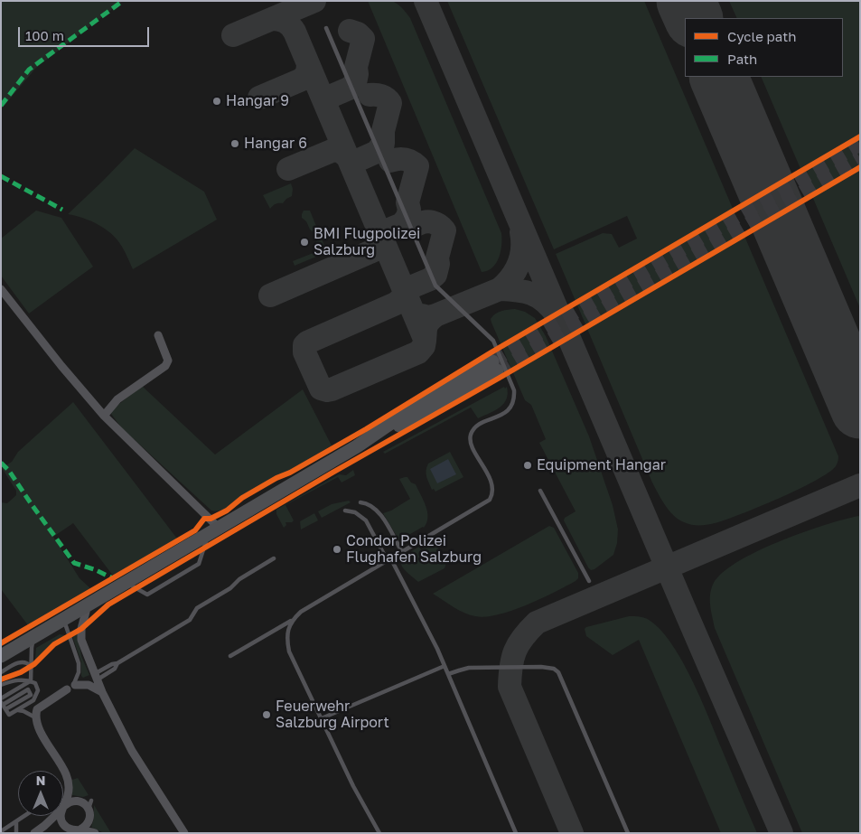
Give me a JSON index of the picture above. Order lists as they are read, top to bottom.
{
  "places": [
    "Hangar 9",
    "Hangar 6",
    "BMI Flugpolizei Salzburg",
    "Equipment Hangar",
    "Condor Polizei Flughafen Salzburg",
    "Feuerwehr Salzburg Airport"
  ],
  "legend": ["Cycle path", "Path"],
  "scale_bar": "100 m",
  "north": "top"
}
